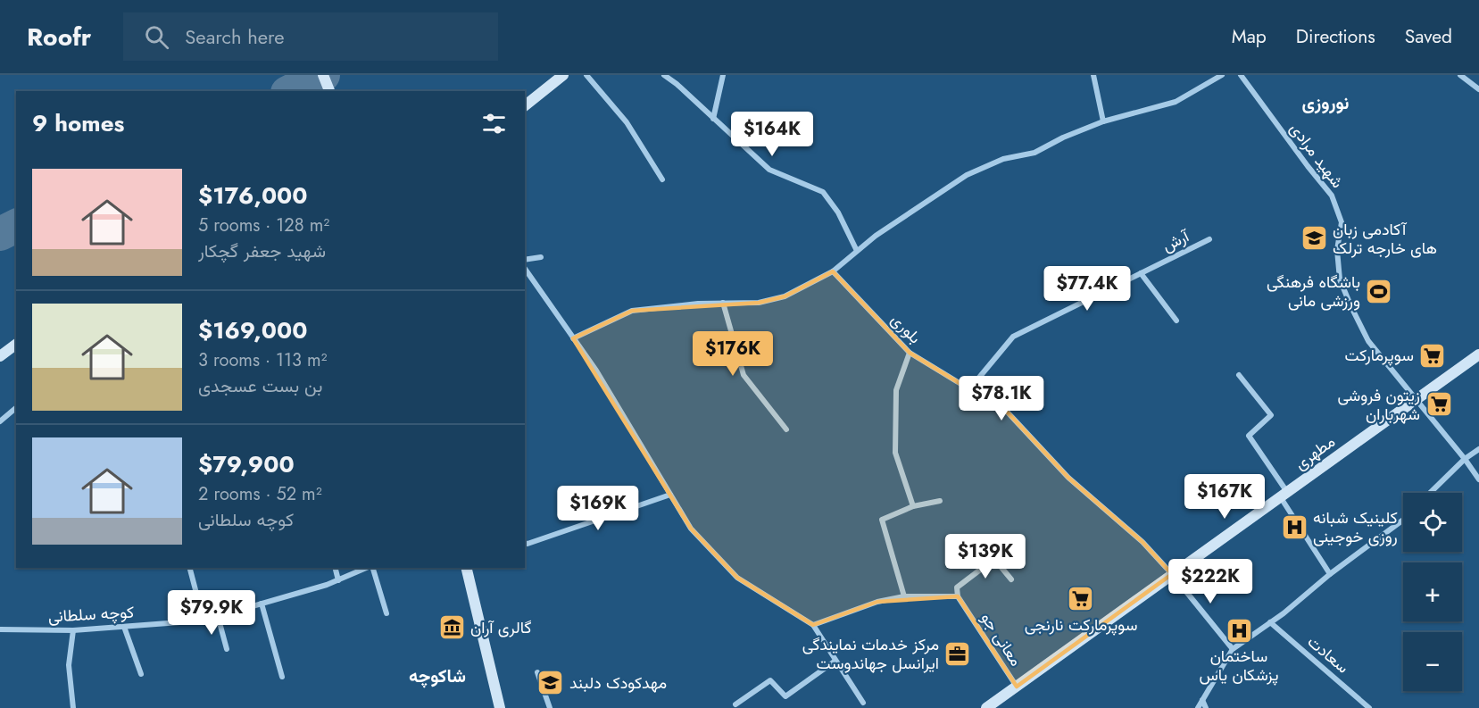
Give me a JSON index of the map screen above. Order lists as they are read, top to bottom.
{
  "streets": {
    "main road": ["مطهری"],
    "street": [
      "شهید مرادی",
      "آرش",
      "بلوری",
      "کوچه سلطانی",
      "معانی جو",
      "سعادت"
    ]
  },
  "crossings": [
    ["شهید مرادی", "مطهری"],
    ["آرش", "بلوری"],
    ["بلوری", "مطهری"],
    ["مطهری", "معانی جو"]
  ],
  "districts": ["نوروزی", "شاکوچه"],
  "places": {
    "school or university": ["آکادمی زبان های خارجه ترلک", "مهدکودک دلبند"],
    "sports": ["باشگاه فرهنگی ورزشی مانی"],
    "supermarket": ["سوپرمارکت", "زیتون فروشی شهرباران", "سوپرمارکت نارنجی"],
    "hospital": ["کلینیک شبانه روزی خوجینی", "ساختمان پزشکان یاس"],
    "museum": ["گالری آران"],
    "office": ["مرکز خدمات نمایندگی ایرانسل جهاندوست"]
  },
  "page": {
    "header": "Roofr",
    "search": "Search here",
    "nav": ["Map", "Directions", "Saved"],
    "heading": "9 homes",
    "price": [
      "$164K",
      "$77.4K",
      "$176K",
      "$78.1K",
      "$167K",
      "$169K",
      "$139K",
      "$222K",
      "$79.9K"
    ],
    "list": [
      {
        "name": "$176,000",
        "note": "5 rooms · 128 m² · شهید جعفر گچکار"
      },
      {
        "name": "$169,000",
        "note": "3 rooms · 113 m² · بن بست عسجدی"
      },
      {
        "name": "$79,900",
        "note": "2 rooms · 52 m² · کوچه سلطانی"
      }
    ],
    "map_buttons": ["+", "−"]
  }
}
